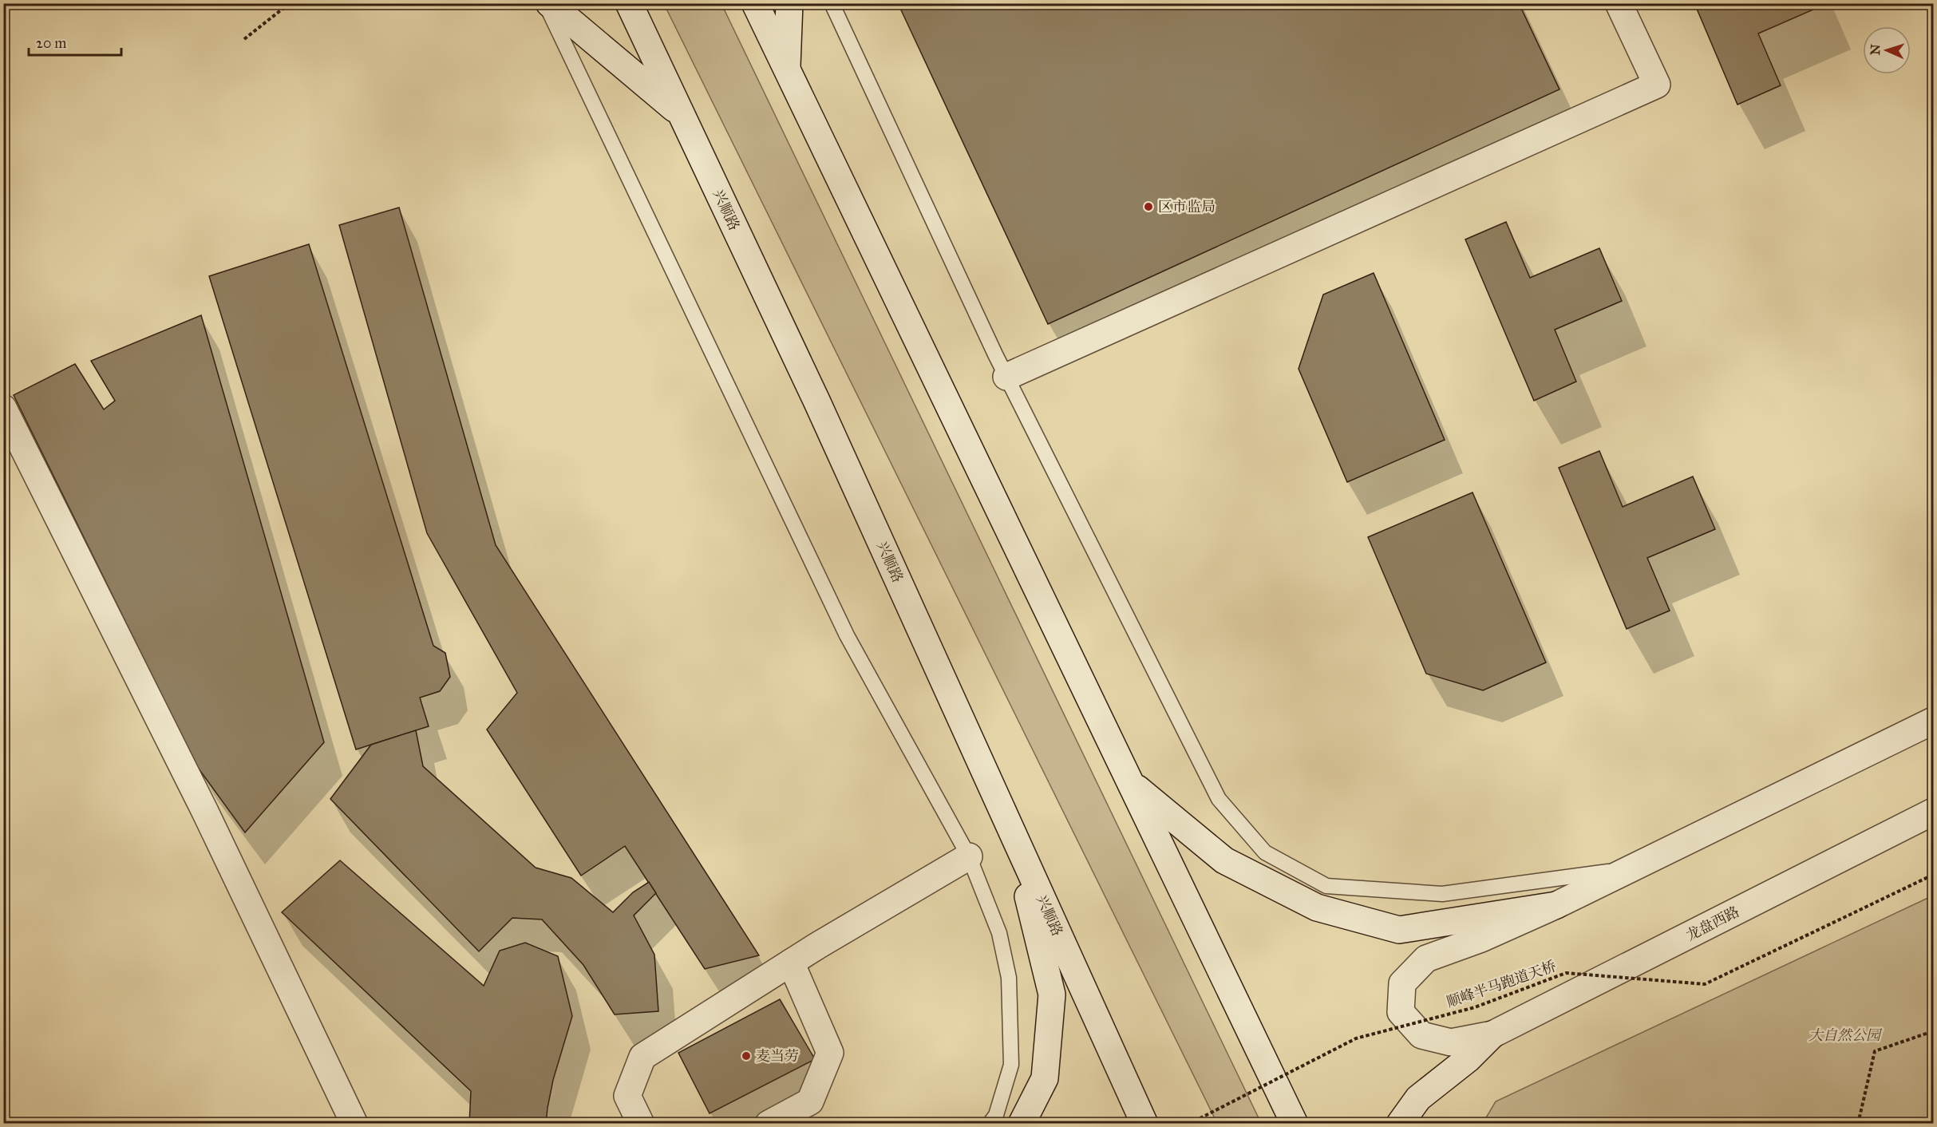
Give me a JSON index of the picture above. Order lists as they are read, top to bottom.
{
  "streets": {
    "main road": ["兴顺路", "龙盘西路"],
    "path": ["顺峰半马跑道天桥"]
  },
  "parks": ["大自然公园"],
  "places": ["区市监局", "麦当劳"],
  "scale_bar": "20 m",
  "north": "left"
}
